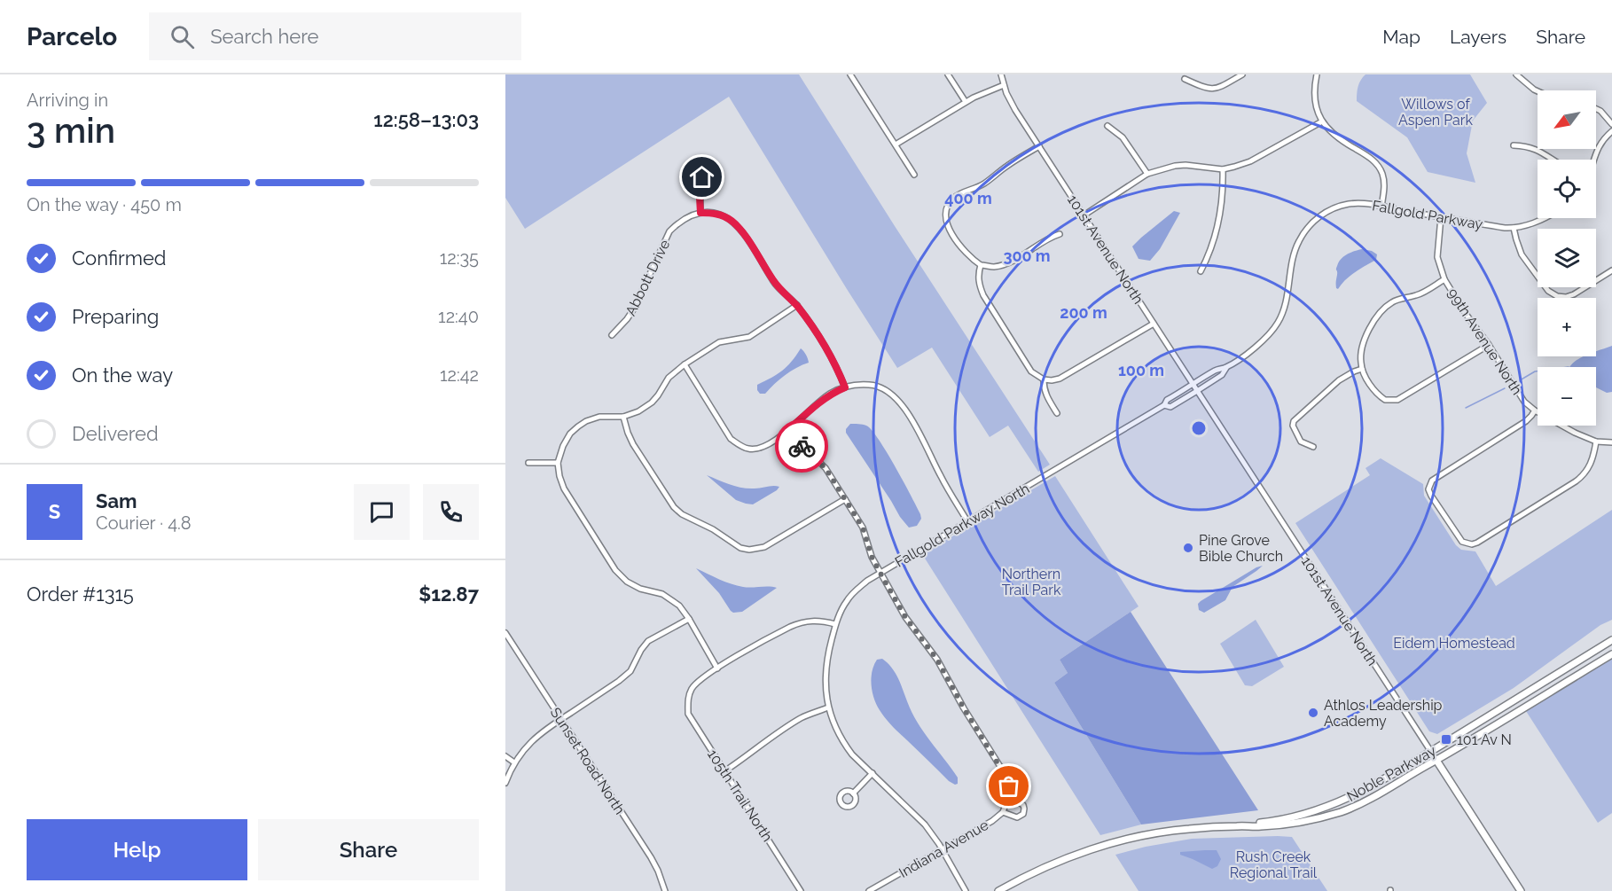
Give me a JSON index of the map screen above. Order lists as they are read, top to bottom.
{
  "streets": {
    "main road": ["101st Avenue North", "Noble Parkway"],
    "street": [
      "Fallgold Parkway",
      "Abbott Drive",
      "99th Avenue North",
      "Fallgold Parkway North",
      "Sunset Road North",
      "105th Trail North",
      "Indiana Avenue"
    ]
  },
  "crossings": [
    ["Fallgold Parkway", "99th Avenue North"],
    ["Fallgold Parkway", "Fallgold Parkway North"],
    ["101st Avenue North", "Fallgold Parkway North"],
    ["101st Avenue North", "Noble Parkway"],
    ["Fallgold Parkway North", "Indiana Avenue"]
  ],
  "parks": [
    "Willows of Aspen Park",
    "Northern Trail Park",
    "Eidem Homestead",
    "Rush Creek Regional Trail"
  ],
  "places": {
    "other": ["Pine Grove Bible Church", "Athlos Leadership Academy"],
    "transit": ["101 Av N"]
  },
  "north": "bottom left",
  "page": {
    "header": "Parcelo",
    "search": "Search here",
    "nav": ["Map", "Layers", "Share"],
    "heading": ["3 min", "Arriving in", "12:58–13:03"],
    "panel": [
      "Sam",
      "Courier · 4.8",
      "Order #1315",
      "$12.87"
    ],
    "map_buttons": ["+", "−"],
    "bar": "On the way · 450 m",
    "list": [
      ["Confirmed", "12:35"],
      ["Preparing", "12:40"],
      ["On the way", "12:42"],
      "Delivered"
    ],
    "round": "S",
    "buttons": ["Help", "Share"]
  },
  "rings": [
    "400 m",
    "300 m",
    "200 m",
    "100 m"
  ]
}
